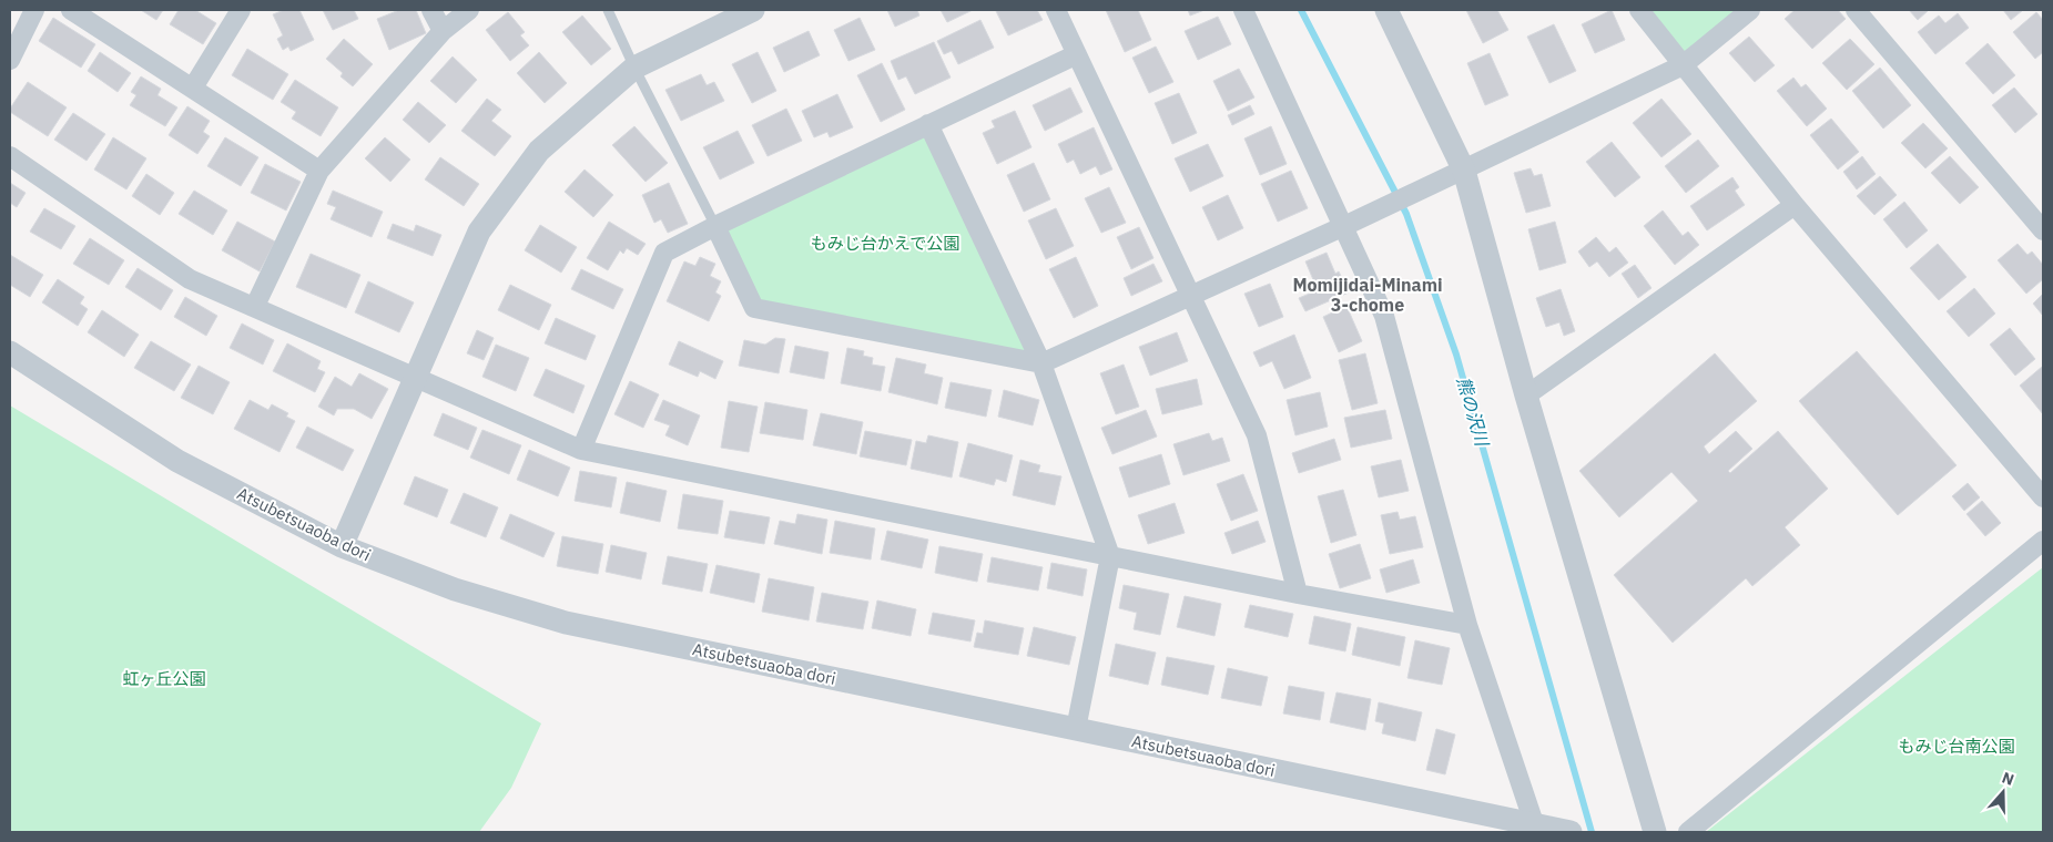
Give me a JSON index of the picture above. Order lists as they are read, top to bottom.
{
  "streets": {
    "street": ["Atsubetsuaoba dori"]
  },
  "districts": ["Momijidai-Minami 3-chome"],
  "water": ["熊の沢川"],
  "parks": ["もみじ台かえで公園", "虹ヶ丘公園", "もみじ台南公園"],
  "north": "top"
}
